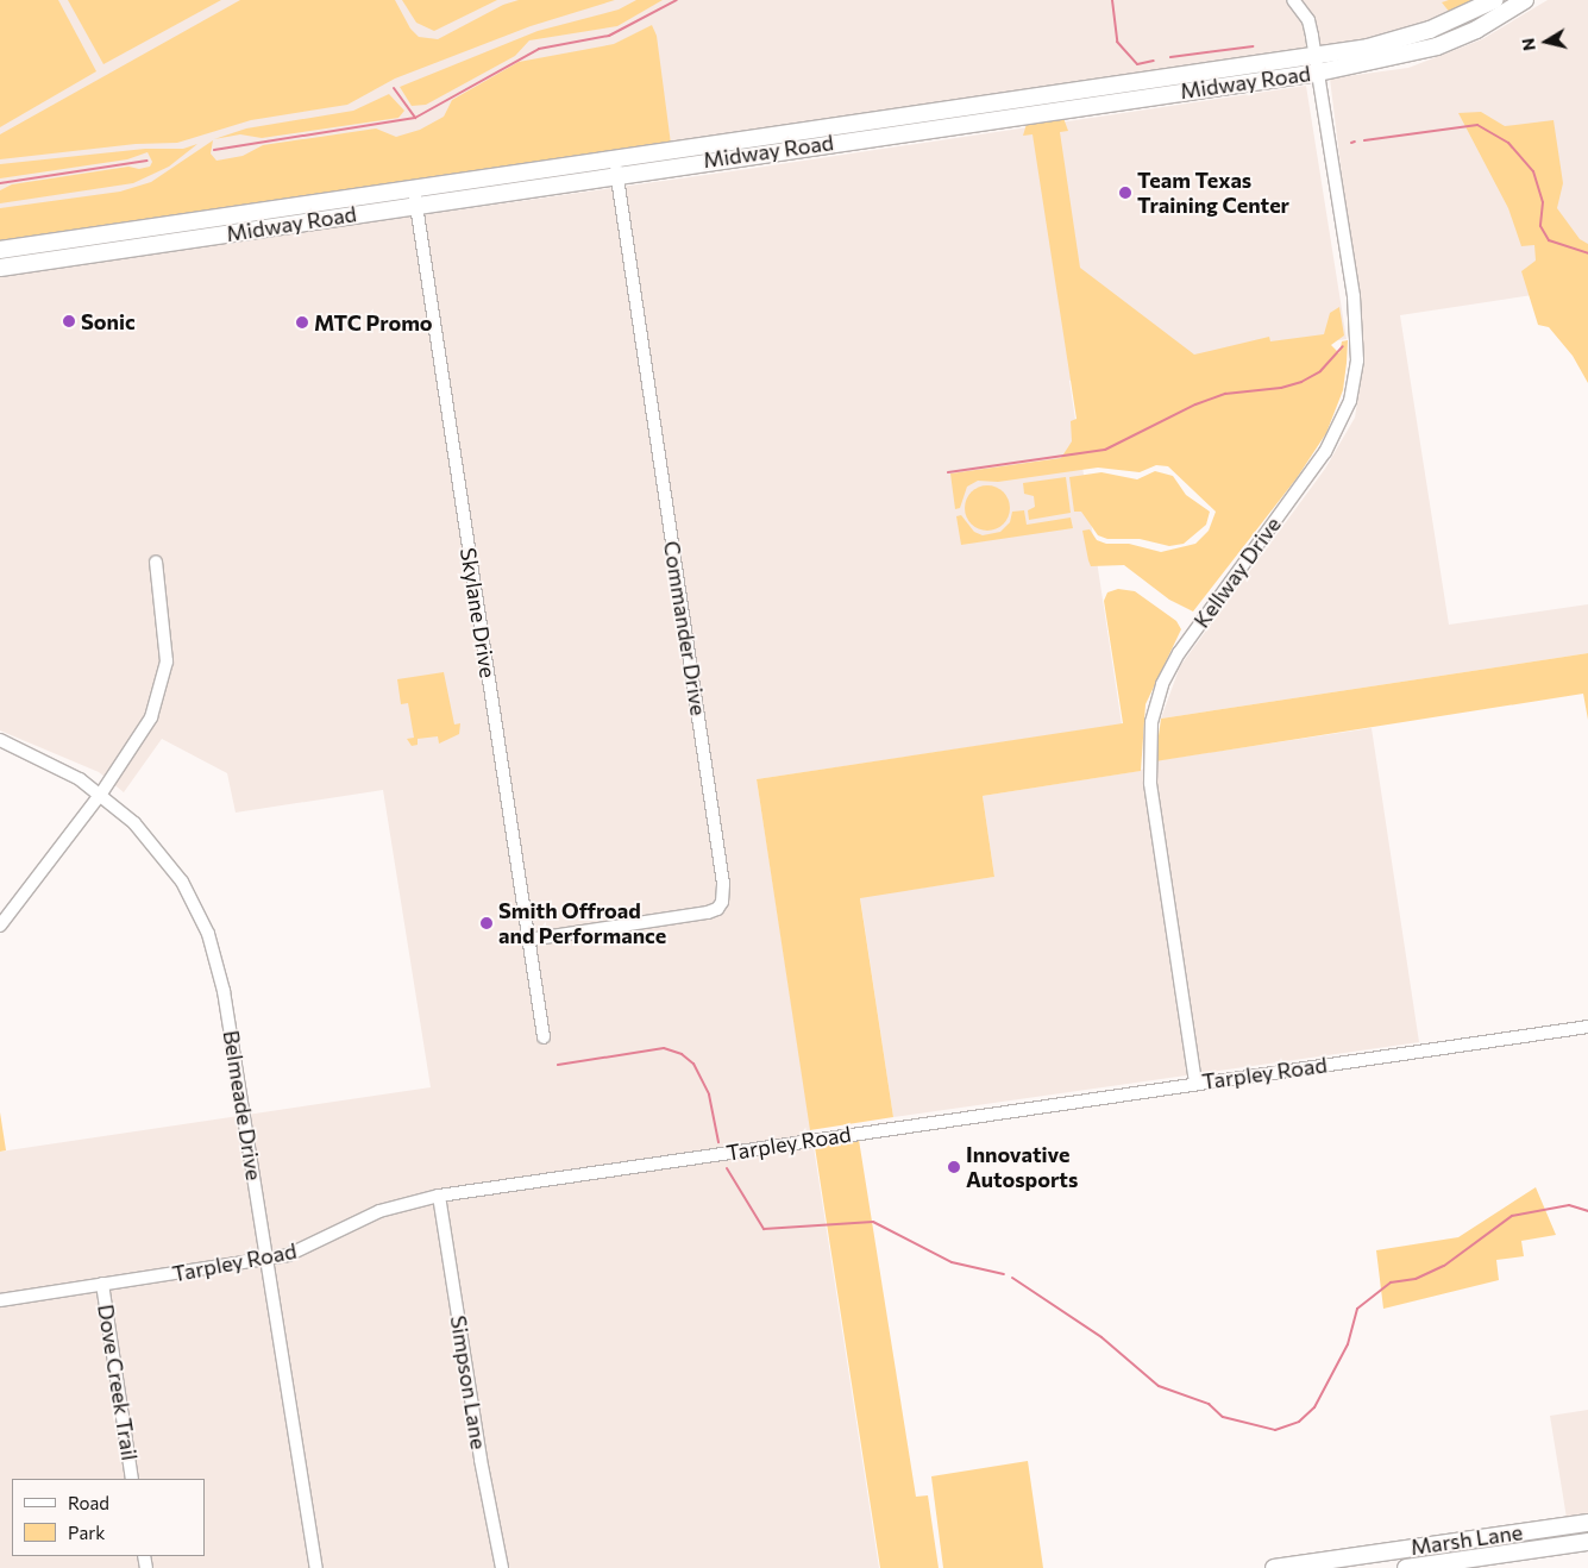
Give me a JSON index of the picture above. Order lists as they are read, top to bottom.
{
  "streets": {
    "main road": ["Midway Road", "Marsh Lane"],
    "street": [
      "Kellway Drive",
      "Skylane Drive",
      "Commander Drive",
      "Tarpley Road",
      "Belmeade Drive",
      "Dove Creek Trail",
      "Simpson Lane"
    ]
  },
  "crossings": [
    ["Midway Road", "Kellway Drive"],
    ["Midway Road", "Skylane Drive"],
    ["Midway Road", "Commander Drive"],
    ["Kellway Drive", "Tarpley Road"],
    ["Skylane Drive", "Commander Drive"],
    ["Tarpley Road", "Belmeade Drive"],
    ["Tarpley Road", "Dove Creek Trail"],
    ["Tarpley Road", "Simpson Lane"]
  ],
  "places": [
    "Team Texas Training Center",
    "Sonic",
    "MTC Promo",
    "Smith Offroad and Performance",
    "Innovative Autosports"
  ],
  "legend": ["Road", "Park"],
  "north": "left"
}
